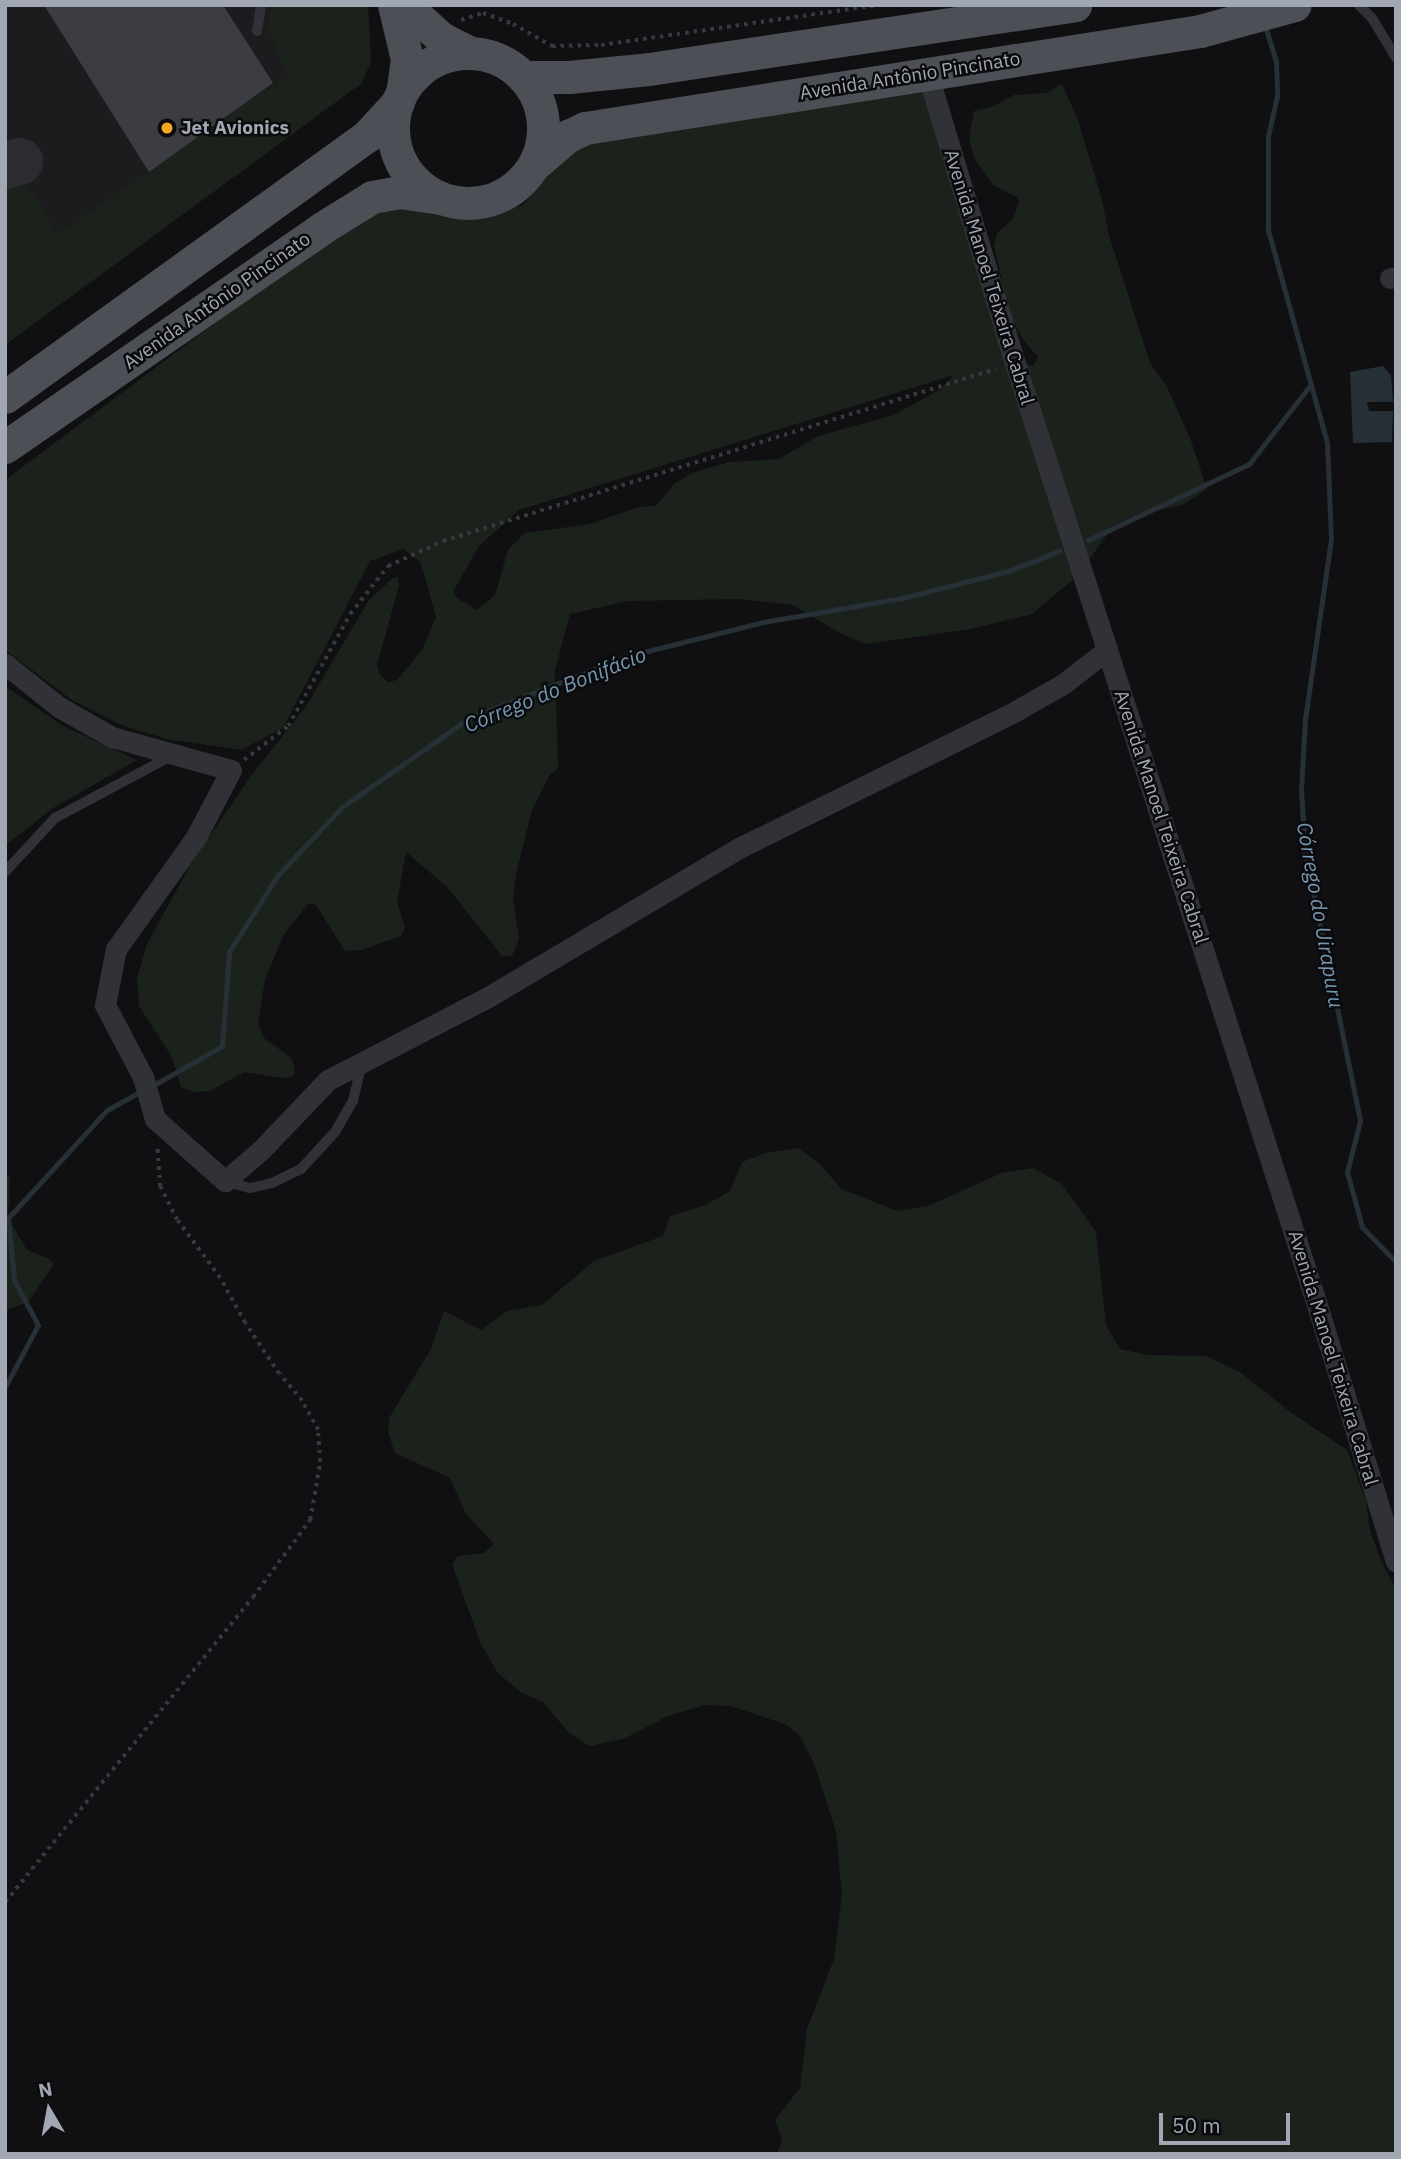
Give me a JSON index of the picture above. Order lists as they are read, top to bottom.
{
  "streets": {
    "main road": ["Avenida Antônio Pincinato"],
    "street": ["Avenida Manoel Teixeira Cabral"]
  },
  "crossings": [
    ["Avenida Antônio Pincinato", "Avenida Manoel Teixeira Cabral"]
  ],
  "water": ["Córrego do Bonifácio", "Córrego do Uirapuru"],
  "places": ["Jet Avionics"],
  "scale_bar": "50 m",
  "north": "top"
}
